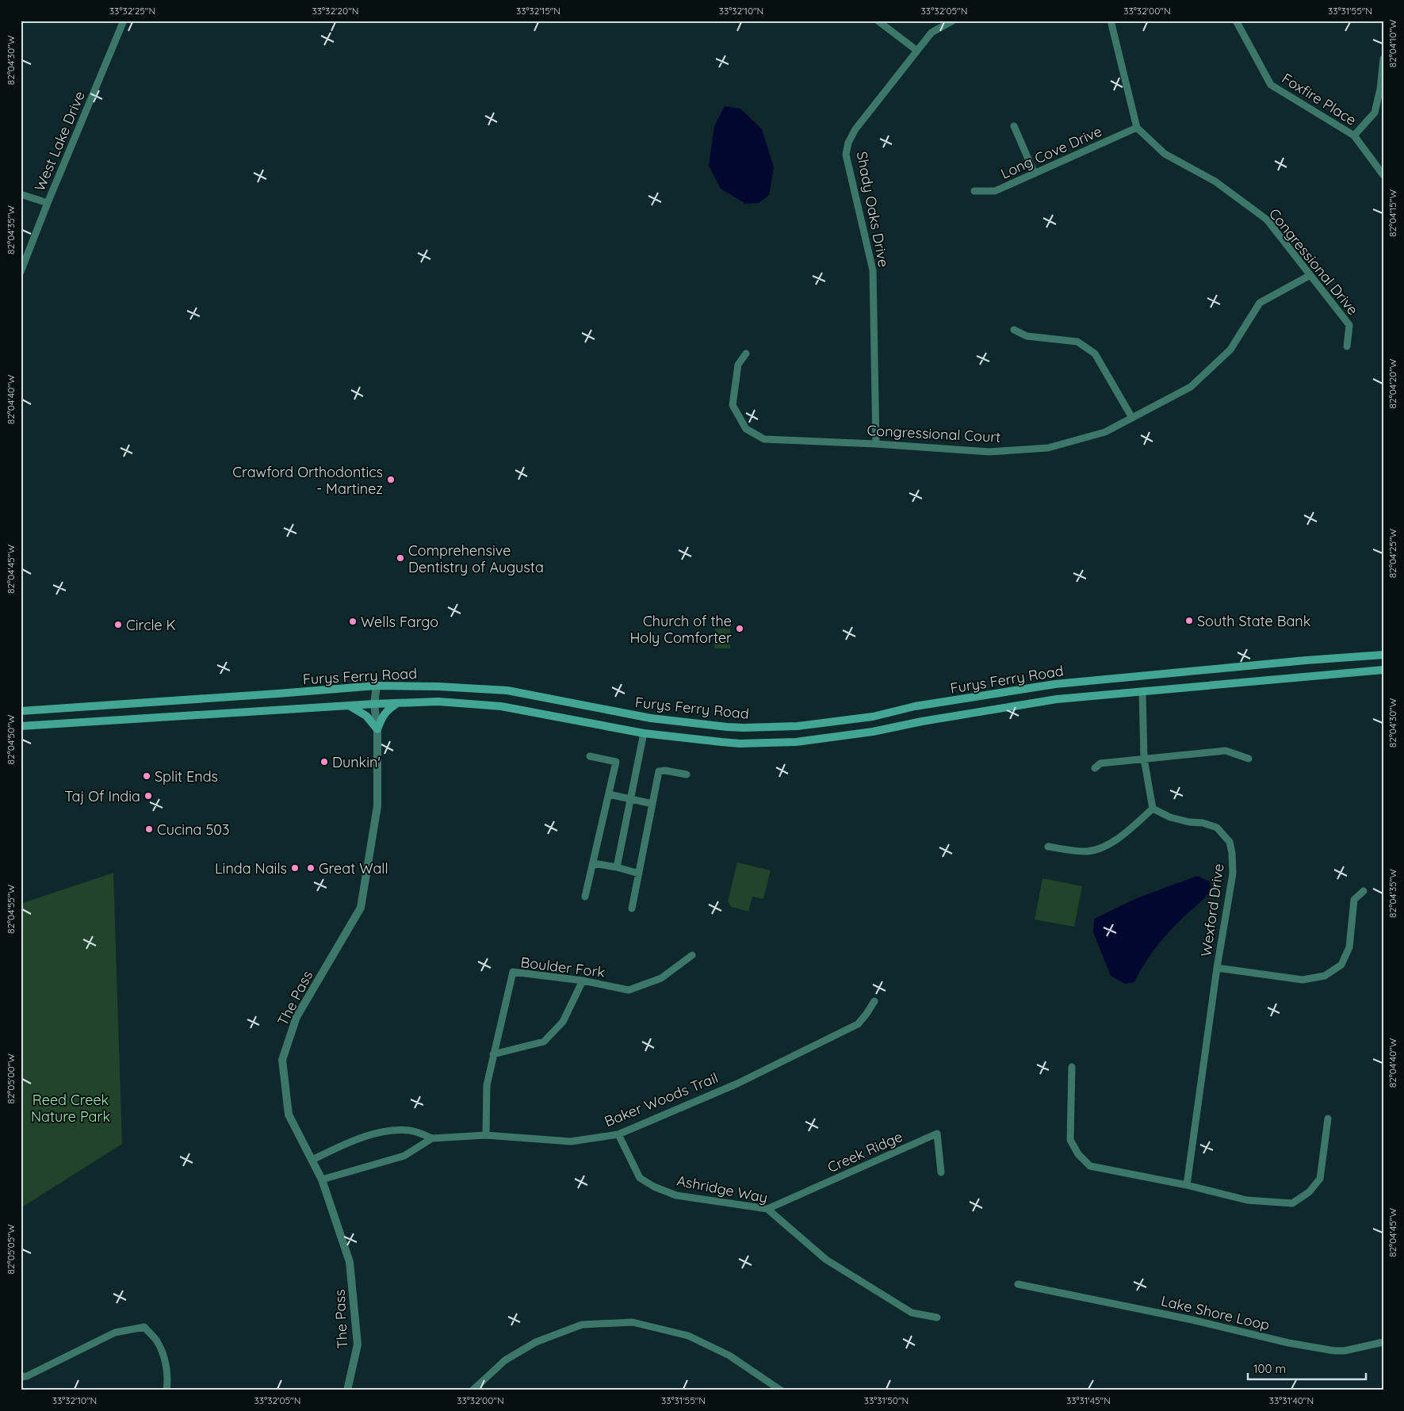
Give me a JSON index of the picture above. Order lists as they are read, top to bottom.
{
  "streets": {
    "main road": ["Furys Ferry Road"],
    "street": [
      "Foxfire Place",
      "West Lake Drive",
      "Long Cove Drive",
      "Shady Oaks Drive",
      "Congressional Drive",
      "Congressional Court",
      "Wexford Drive",
      "Boulder Fork",
      "The Pass",
      "Baker Woods Trail",
      "Creek Ridge",
      "Ashridge Way",
      "Lake Shore Loop"
    ]
  },
  "crossings": [
    ["Long Cove Drive", "Congressional Drive"],
    ["Shady Oaks Drive", "Congressional Court"],
    ["Congressional Drive", "Congressional Court"],
    ["Furys Ferry Road", "The Pass"],
    ["Boulder Fork", "Baker Woods Trail"],
    ["The Pass", "Baker Woods Trail"],
    ["Baker Woods Trail", "Ashridge Way"],
    ["Creek Ridge", "Ashridge Way"]
  ],
  "parks": ["Reed Creek Nature Park"],
  "places": [
    "Crawford Orthodontics - Martinez",
    "Comprehensive Dentistry of Augusta",
    "South State Bank",
    "Wells Fargo",
    "Circle K",
    "Church of the Holy Comforter",
    "Dunkin'",
    "Split Ends",
    "Taj Of India",
    "Cucina 503",
    "Linda Nails",
    "Great Wall"
  ],
  "scale_bar": "100 m",
  "coordinates": [
    "33°32'25\"N",
    "33°32'20\"N",
    "33°32'15\"N",
    "33°32'10\"N",
    "33°32'05\"N",
    "33°32'00\"N",
    "33°31'55\"N",
    "82°04'10\"W",
    "82°04'30\"W",
    "82°04'15\"W",
    "82°04'35\"W",
    "82°04'20\"W",
    "82°04'40\"W",
    "82°04'25\"W",
    "82°04'45\"W",
    "82°04'50\"W",
    "82°04'55\"W",
    "82°05'00\"W",
    "82°05'05\"W",
    "33°31'50\"N",
    "33°31'45\"N",
    "33°31'40\"N"
  ]
}
